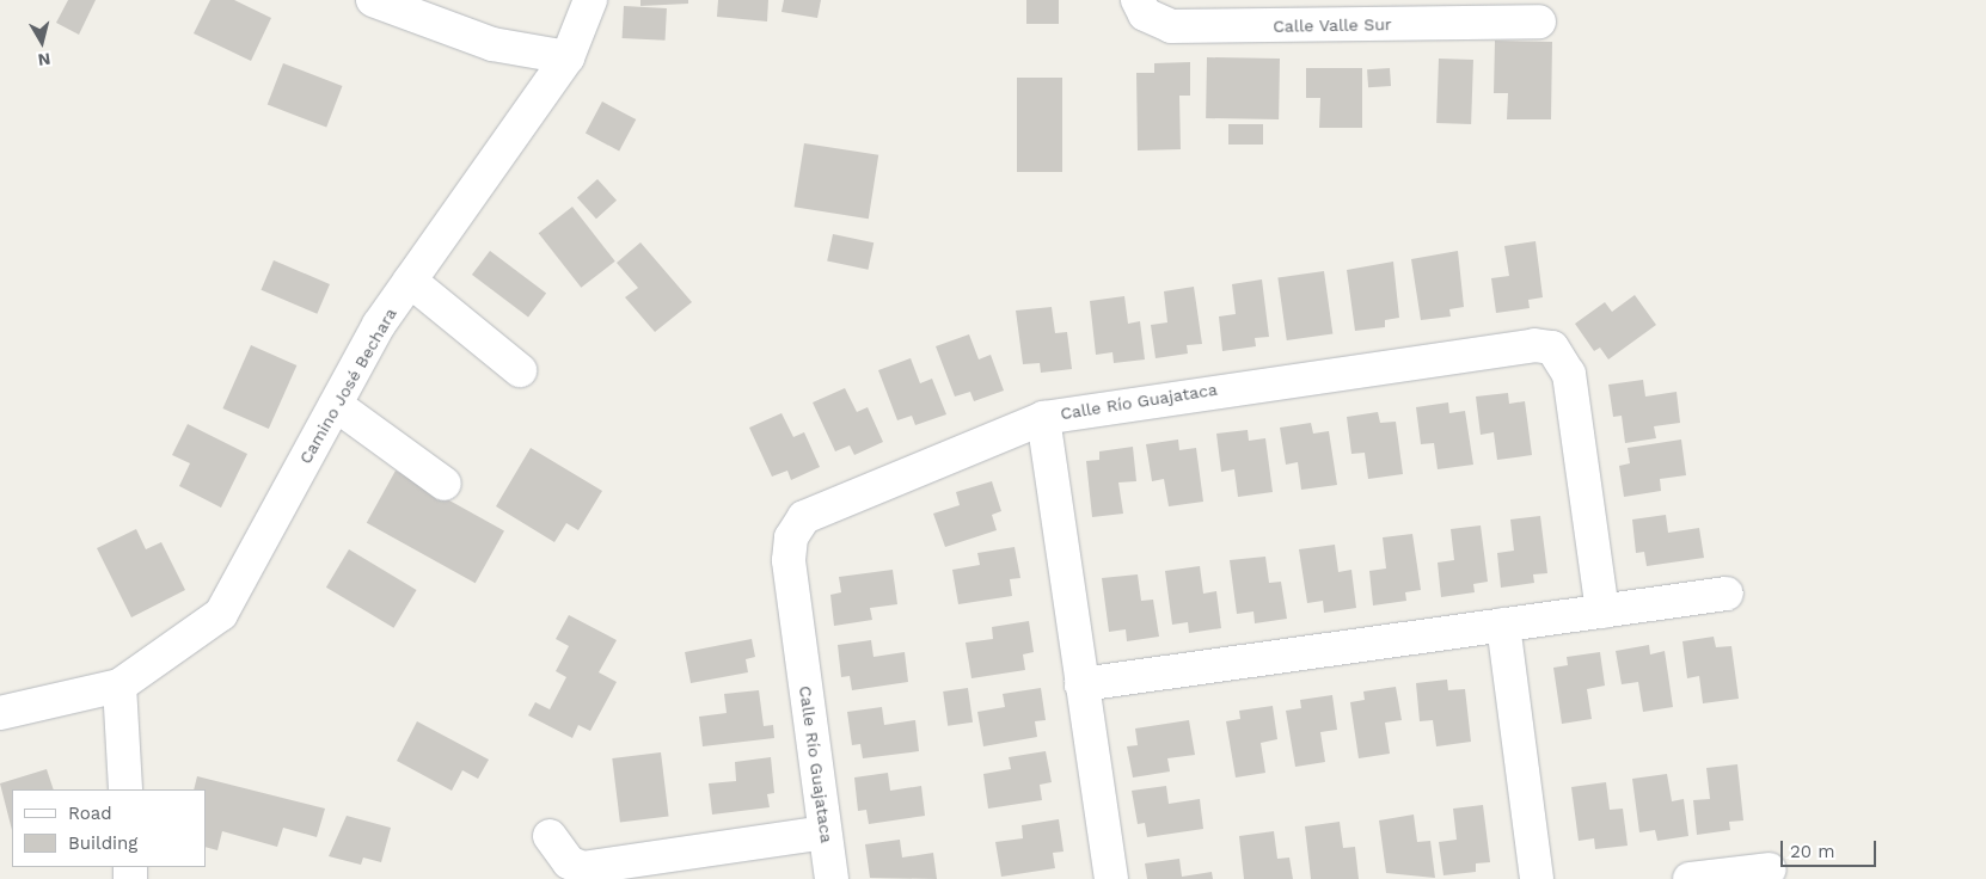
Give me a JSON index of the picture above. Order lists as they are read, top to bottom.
{
  "streets": {
    "street": ["Calle Valle Sur", "Camino José Bechara", "Calle Río Guajataca"]
  },
  "legend": ["Road", "Building"],
  "scale_bar": "20 m",
  "north": "bottom"
}
